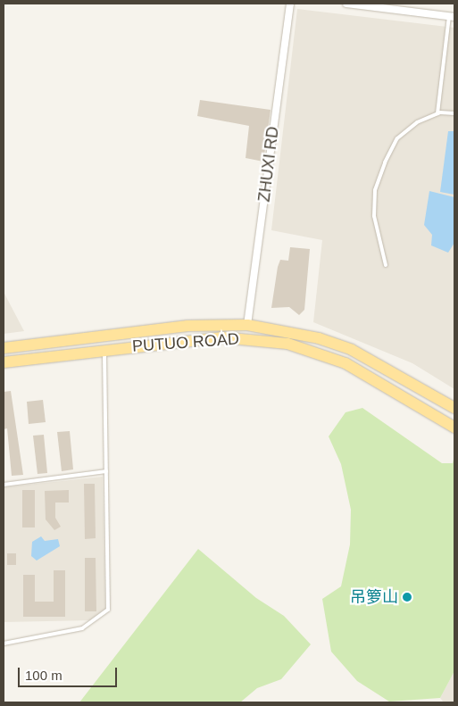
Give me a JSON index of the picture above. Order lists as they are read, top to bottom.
{
  "streets": {
    "main road": ["PUTUO ROAD"],
    "street": ["ZHUXI RD"]
  },
  "crossings": [
    ["ZHUXI RD", "PUTUO ROAD"]
  ],
  "places": ["吊箩山"],
  "scale_bar": "100 m"
}
